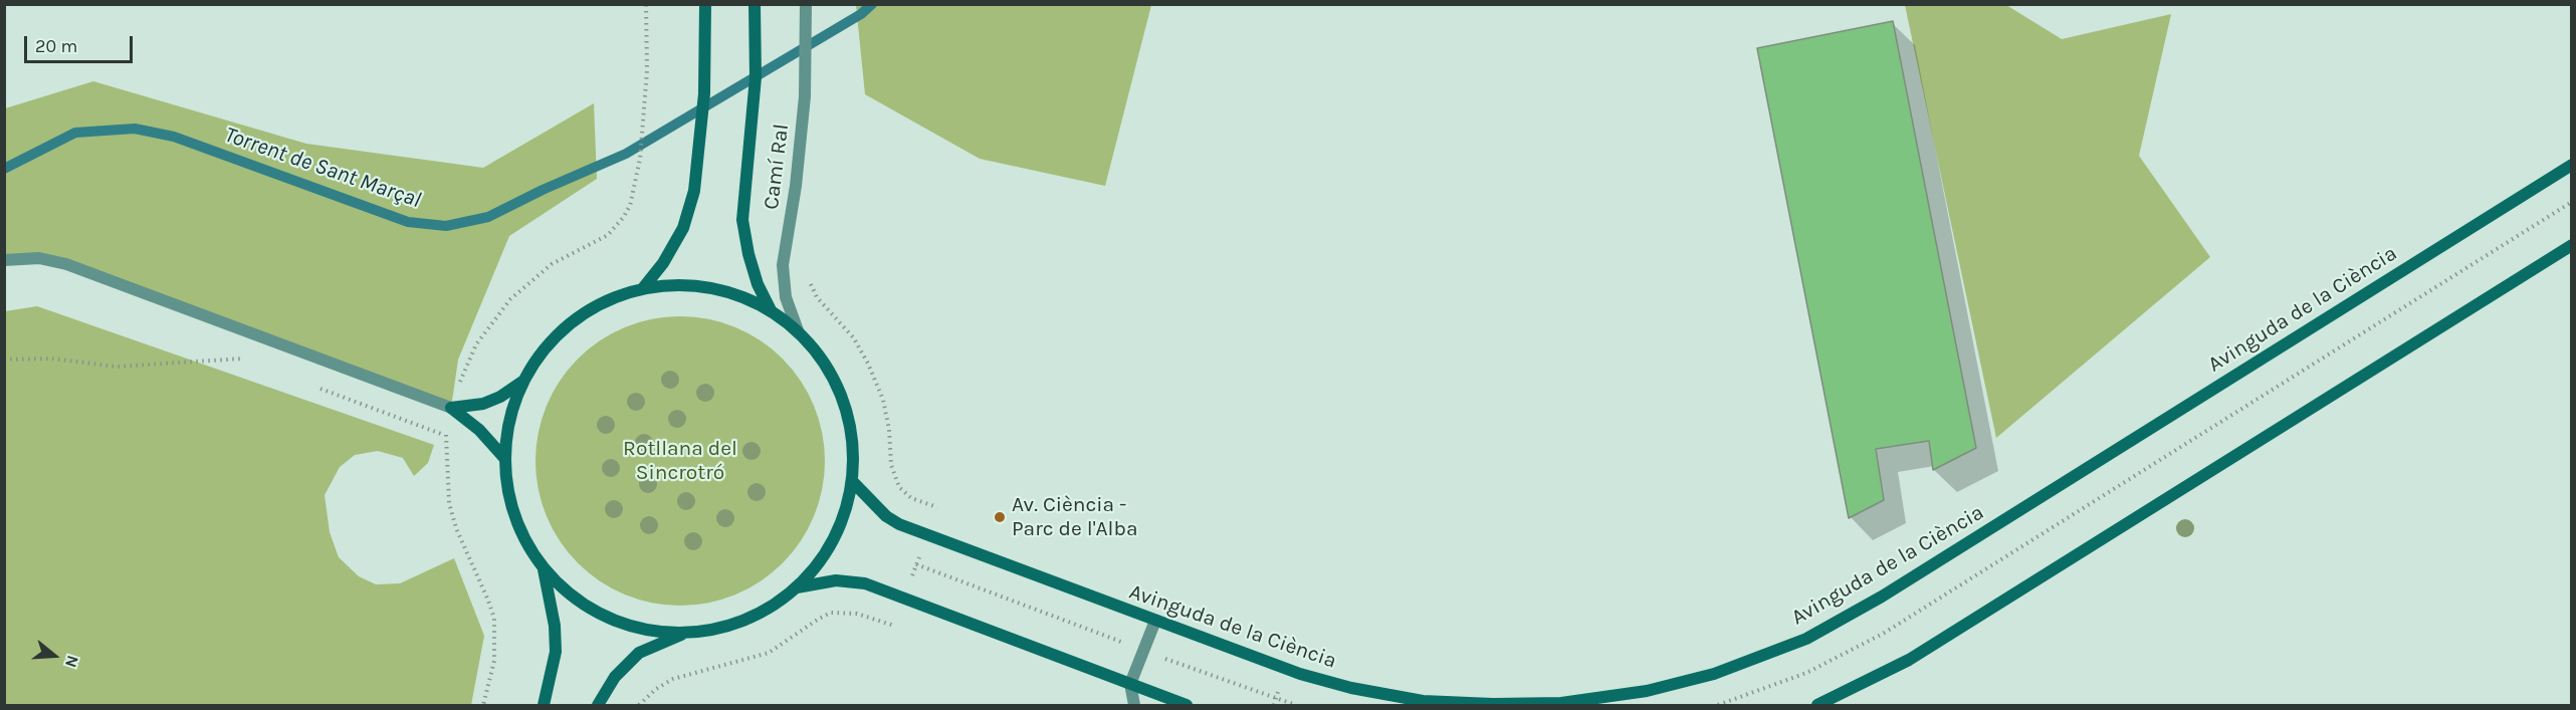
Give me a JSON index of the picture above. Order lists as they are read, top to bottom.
{
  "streets": {
    "street": ["Camí Ral", "Avinguda de la Ciència"]
  },
  "water": ["Torrent de Sant Marçal"],
  "parks": ["Rotllana del Sincrotró"],
  "places": ["Av. Ciència - Parc de l'Alba"],
  "scale_bar": "20 m",
  "north": "right"
}
